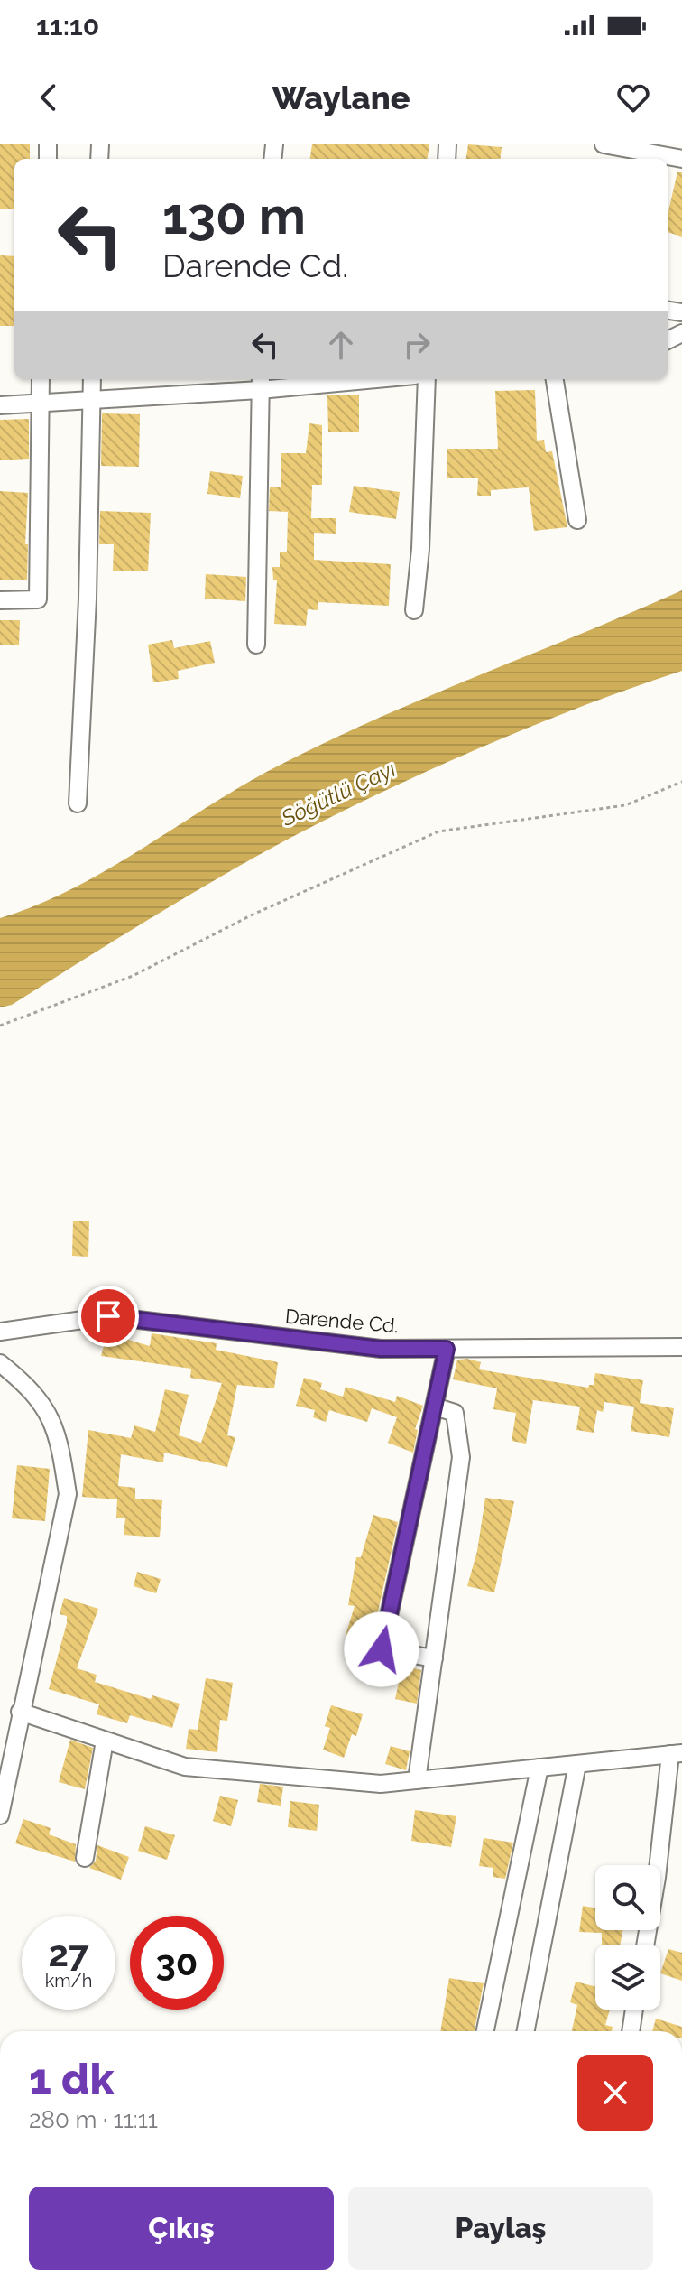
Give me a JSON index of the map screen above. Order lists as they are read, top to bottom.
{
  "streets": {
    "street": ["Darende Cd."]
  },
  "water": ["Söğütlü Çayı"],
  "page": {
    "status": "11:10",
    "header": "Waylane",
    "turn": ["130 m", "Darende Cd."],
    "speed": "27 km/h",
    "limit": "30",
    "heading": ["1 dk", "280 m · 11:11"],
    "buttons": ["Çıkış", "Paylaş"]
  }
}
